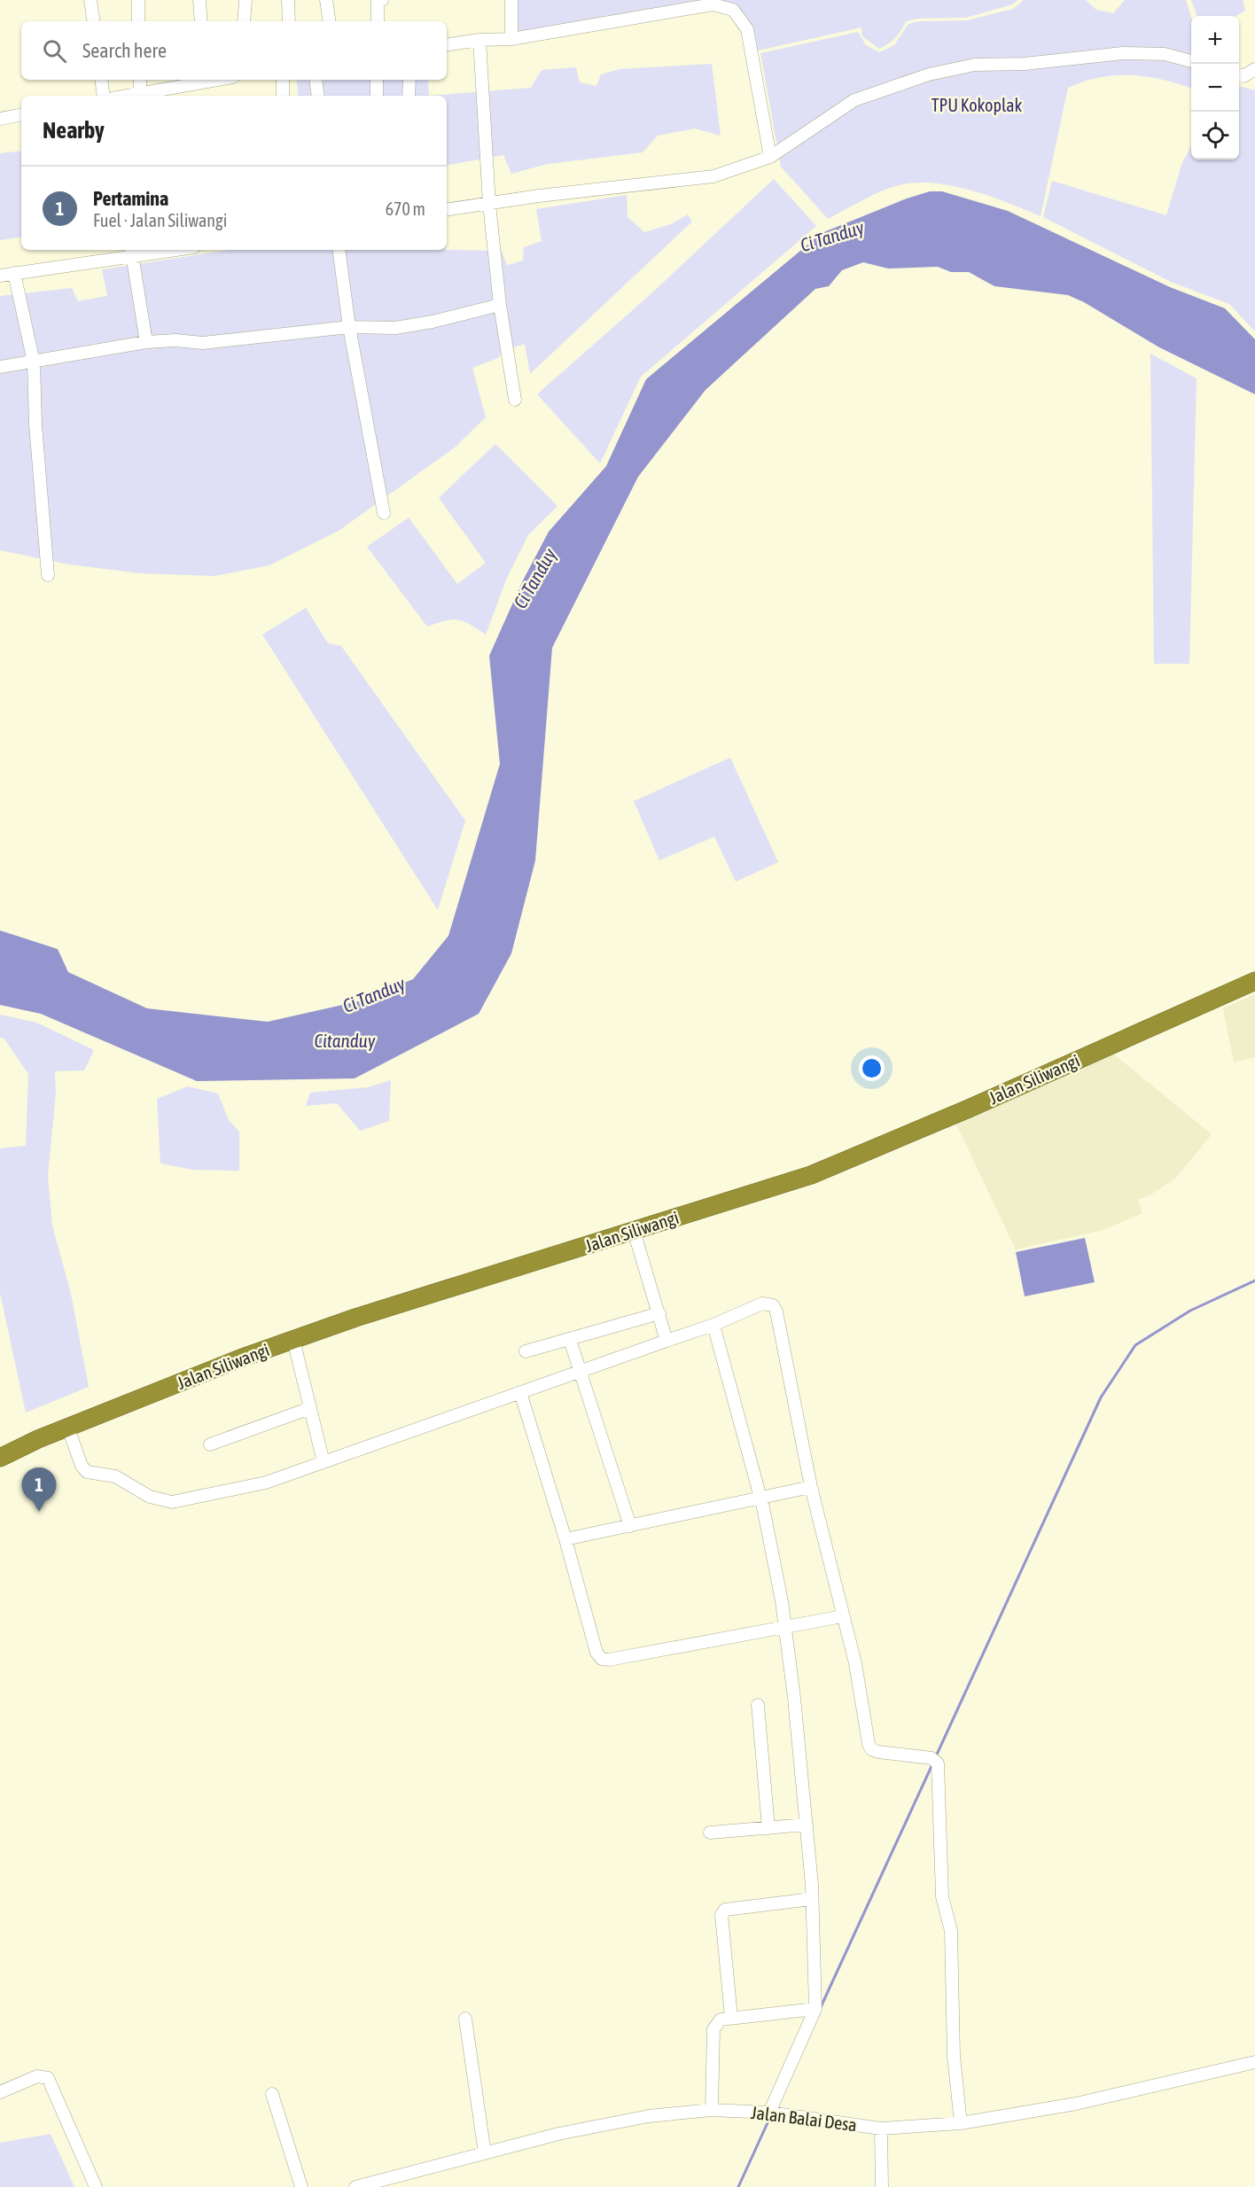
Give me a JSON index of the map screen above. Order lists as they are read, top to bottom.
{
  "streets": {
    "highway": ["Jalan Siliwangi"],
    "street": ["Jalan Balai Desa"]
  },
  "water": ["Ci Tanduy", "Citanduy"],
  "parks": ["TPU Kokoplak"],
  "page": {
    "map_buttons": ["+", "−"],
    "search": "Search here",
    "heading": "Nearby",
    "list": [
      {
        "mark": "1",
        "name": "Pertamina",
        "note": "Fuel · Jalan Siliwangi",
        "value": "670 m"
      }
    ],
    "pins": "1"
  }
}
